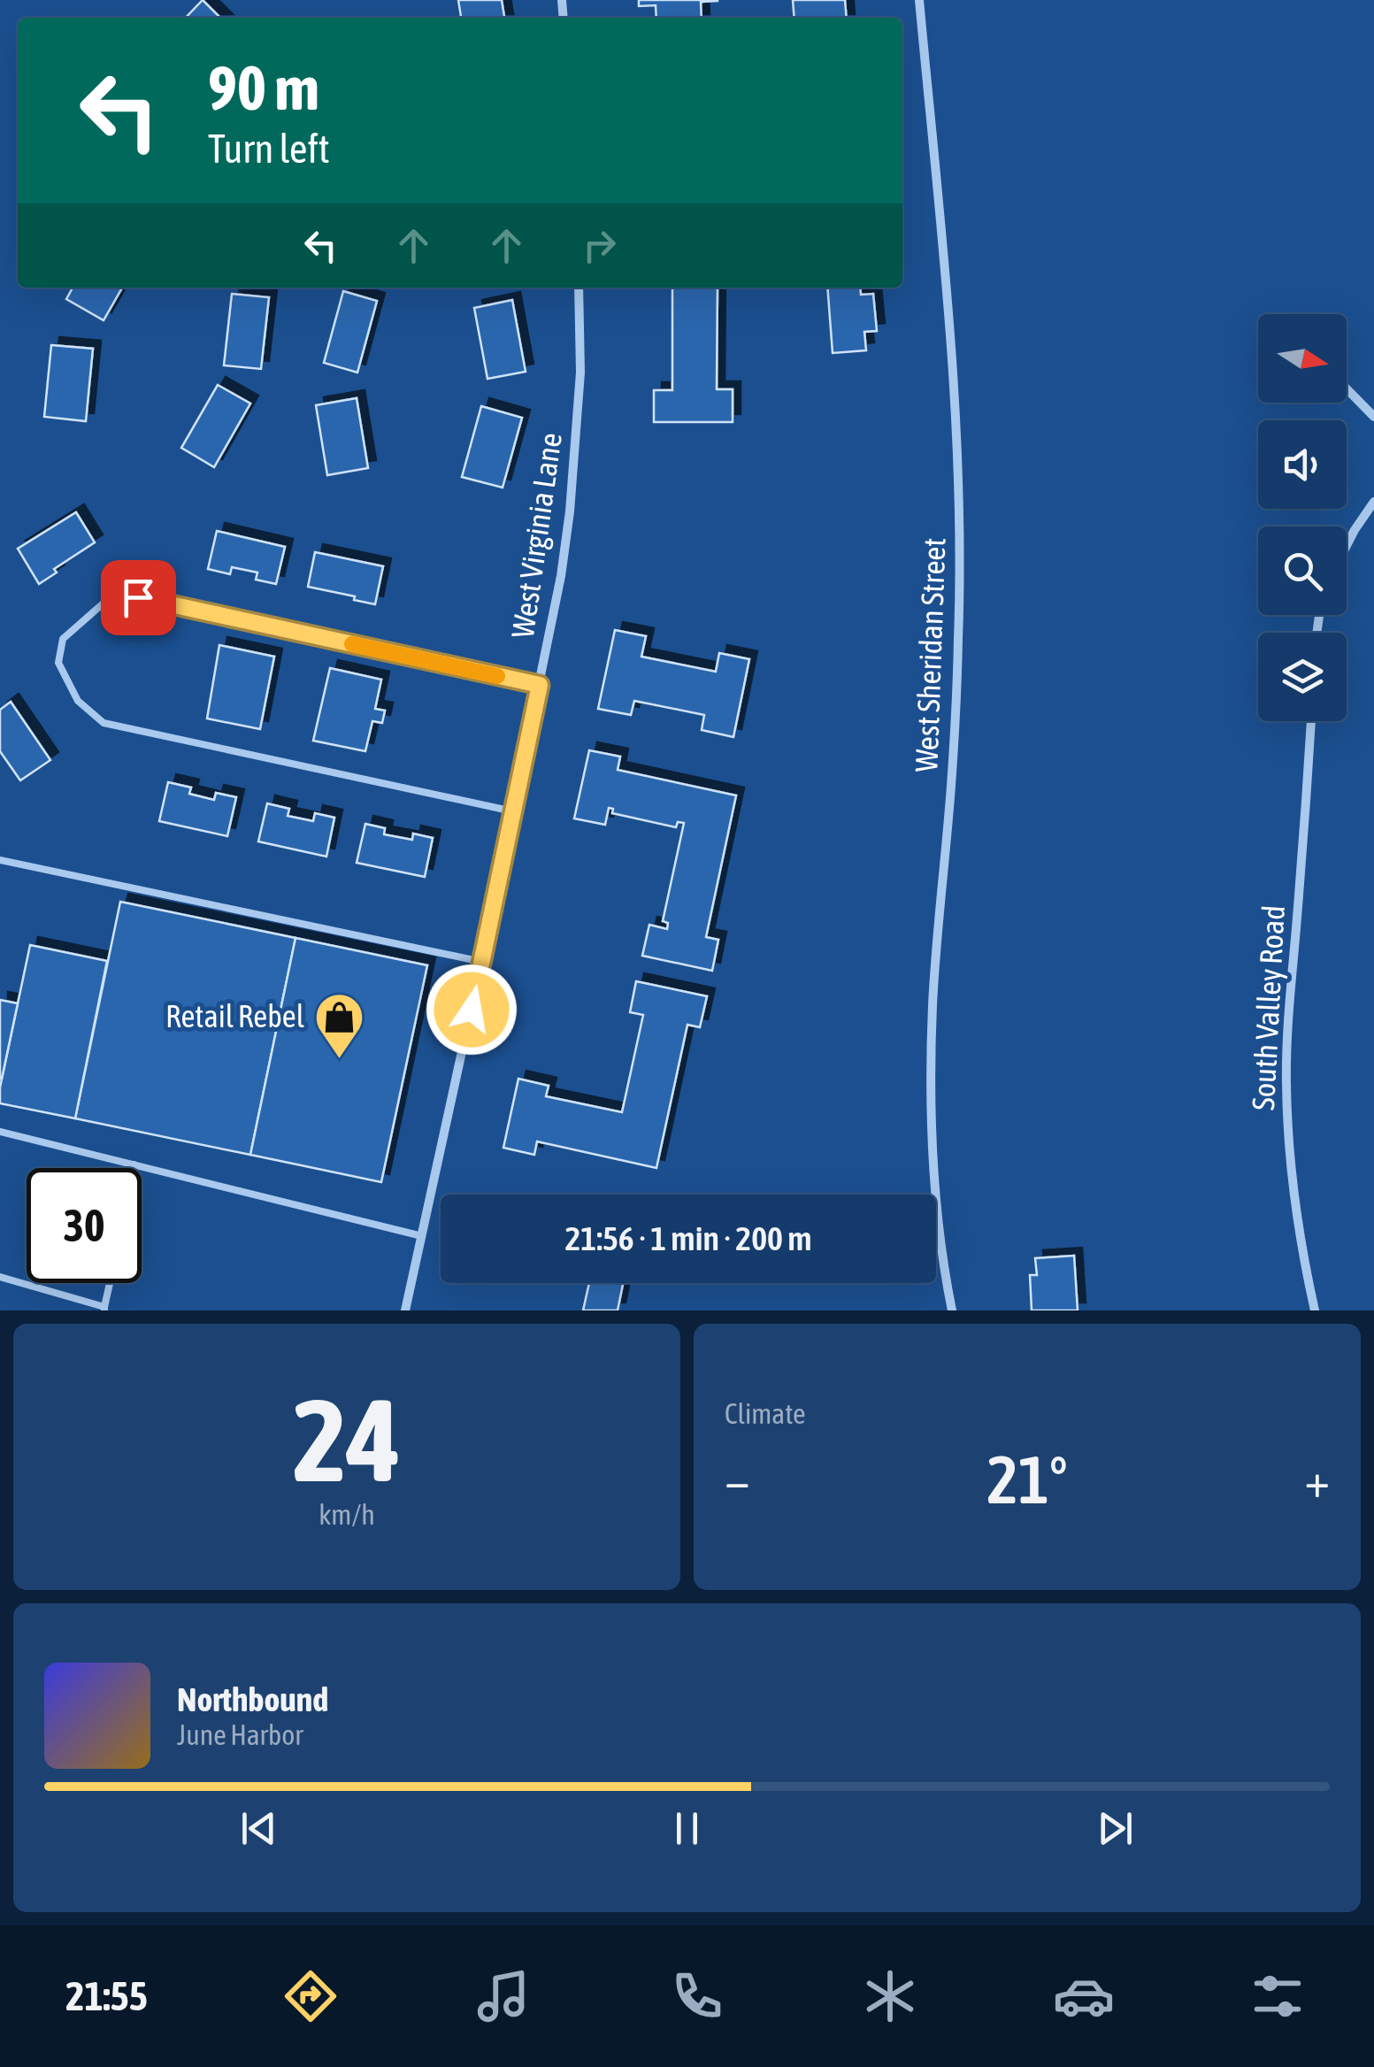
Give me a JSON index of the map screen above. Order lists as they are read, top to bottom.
{
  "streets": {
    "street": ["West Virginia Lane", "West Sheridan Street", "South Valley Road"]
  },
  "places": {
    "shop": ["Retail Rebel"]
  },
  "north": "right",
  "page": {
    "turn": ["90 m", "Turn left"],
    "limit": "30",
    "trip": "21:56 · 1 min · 200 m",
    "tile": [
      ["24", "km/h"],
      "Climate"
    ],
    "heat": ["−", "21°", "+"],
    "song": ["Northbound", "June Harbor"],
    "tabs": "21:55"
  }
}
